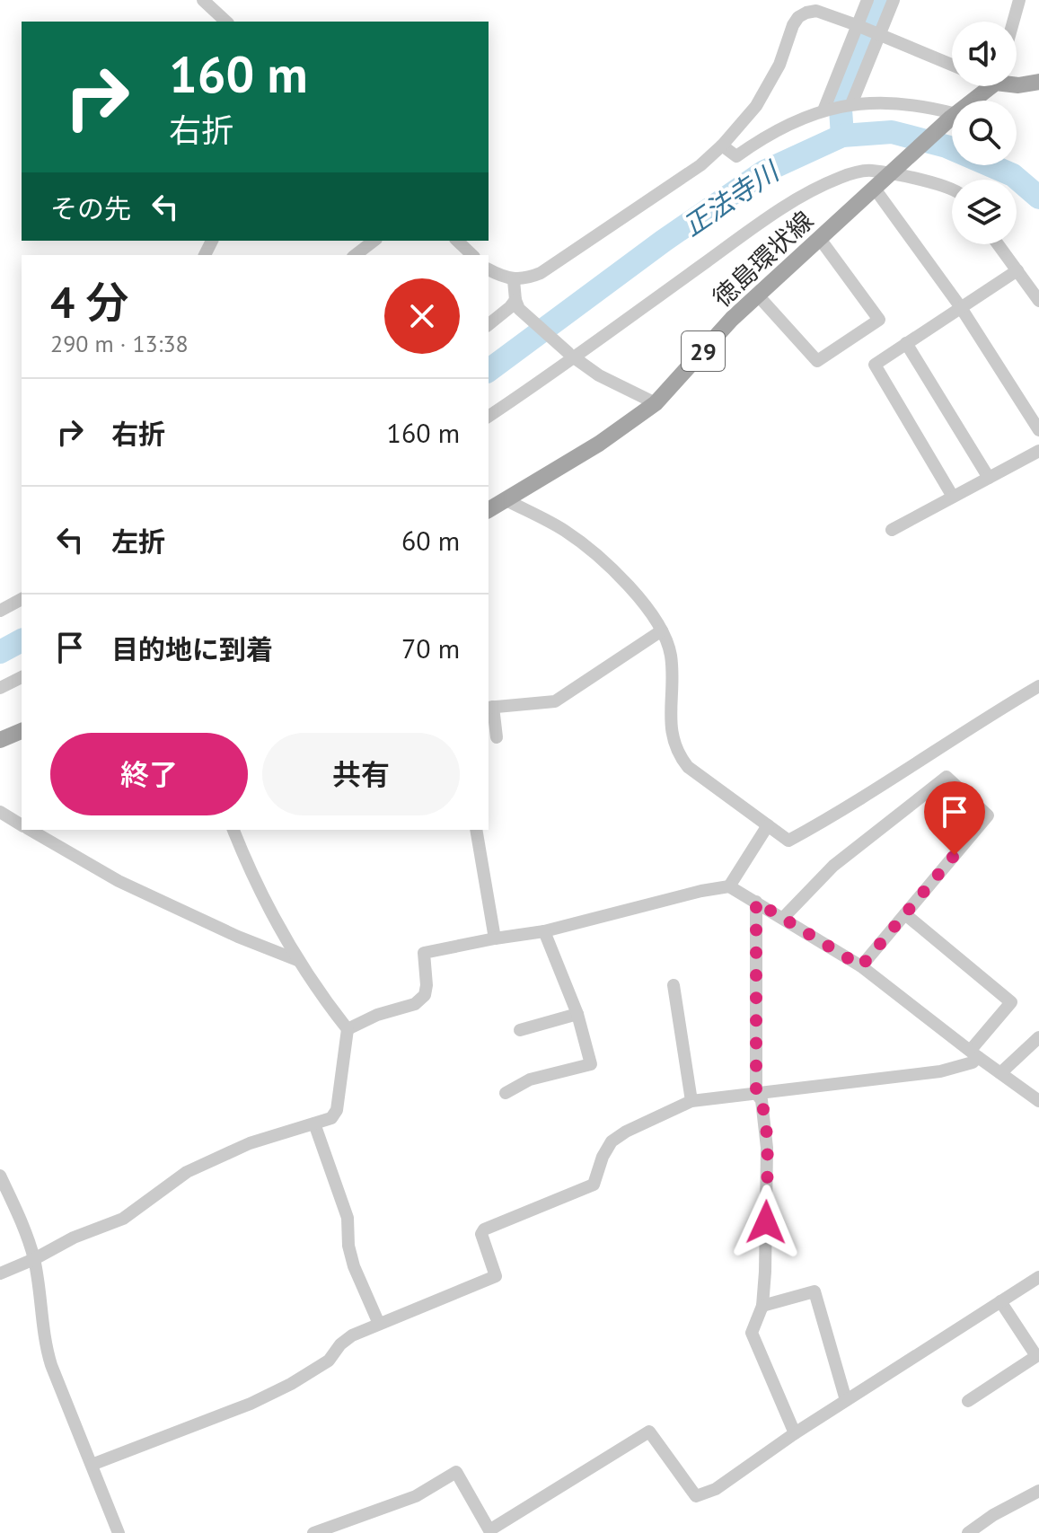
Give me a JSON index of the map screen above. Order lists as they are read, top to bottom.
{
  "streets": {
    "main road": ["徳島環状線", "29"]
  },
  "water": ["正法寺川"],
  "page": {
    "turn": ["160 m", "右折"],
    "then": "その先",
    "heading": ["4 分", "290 m · 13:38"],
    "list": [
      {
        "name": "右折",
        "value": "160 m"
      },
      {
        "name": "左折",
        "value": "60 m"
      },
      {
        "name": "目的地に到着",
        "value": "70 m"
      }
    ],
    "buttons": ["終了", "共有"]
  }
}
